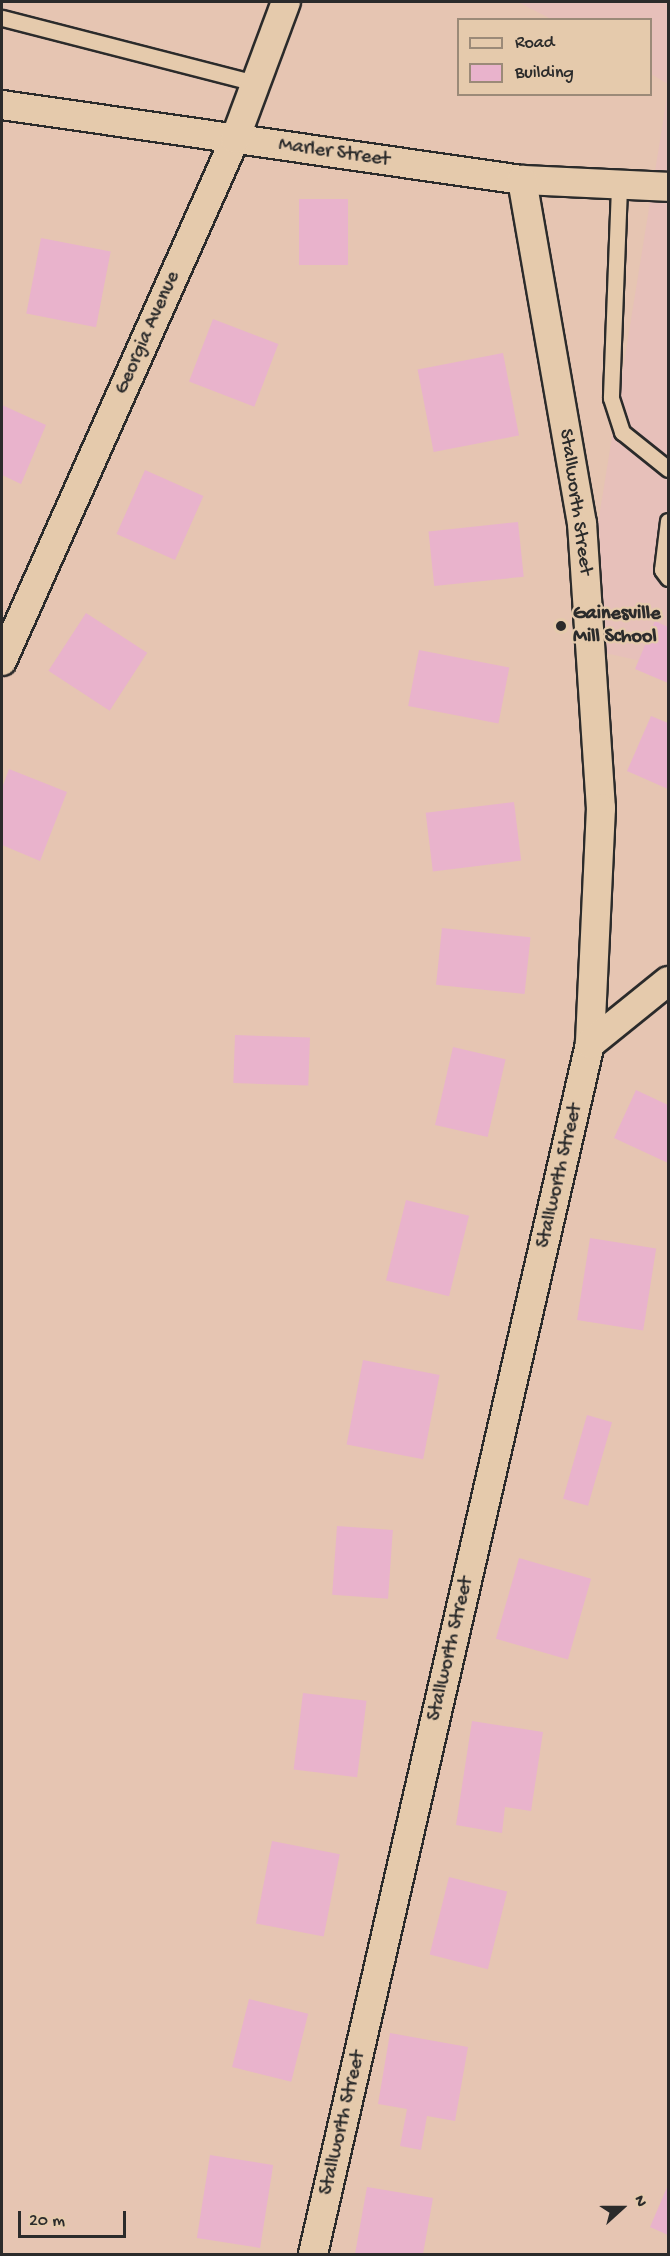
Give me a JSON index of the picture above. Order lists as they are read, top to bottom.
{
  "streets": {
    "street": ["Marler Street", "Georgia Avenue", "Stallworth Street"]
  },
  "crossings": [
    ["Marler Street", "Georgia Avenue"],
    ["Marler Street", "Stallworth Street"]
  ],
  "places": ["Gainesville Mill School"],
  "legend": ["Road", "Building"],
  "scale_bar": "20 m",
  "north": "right"
}
